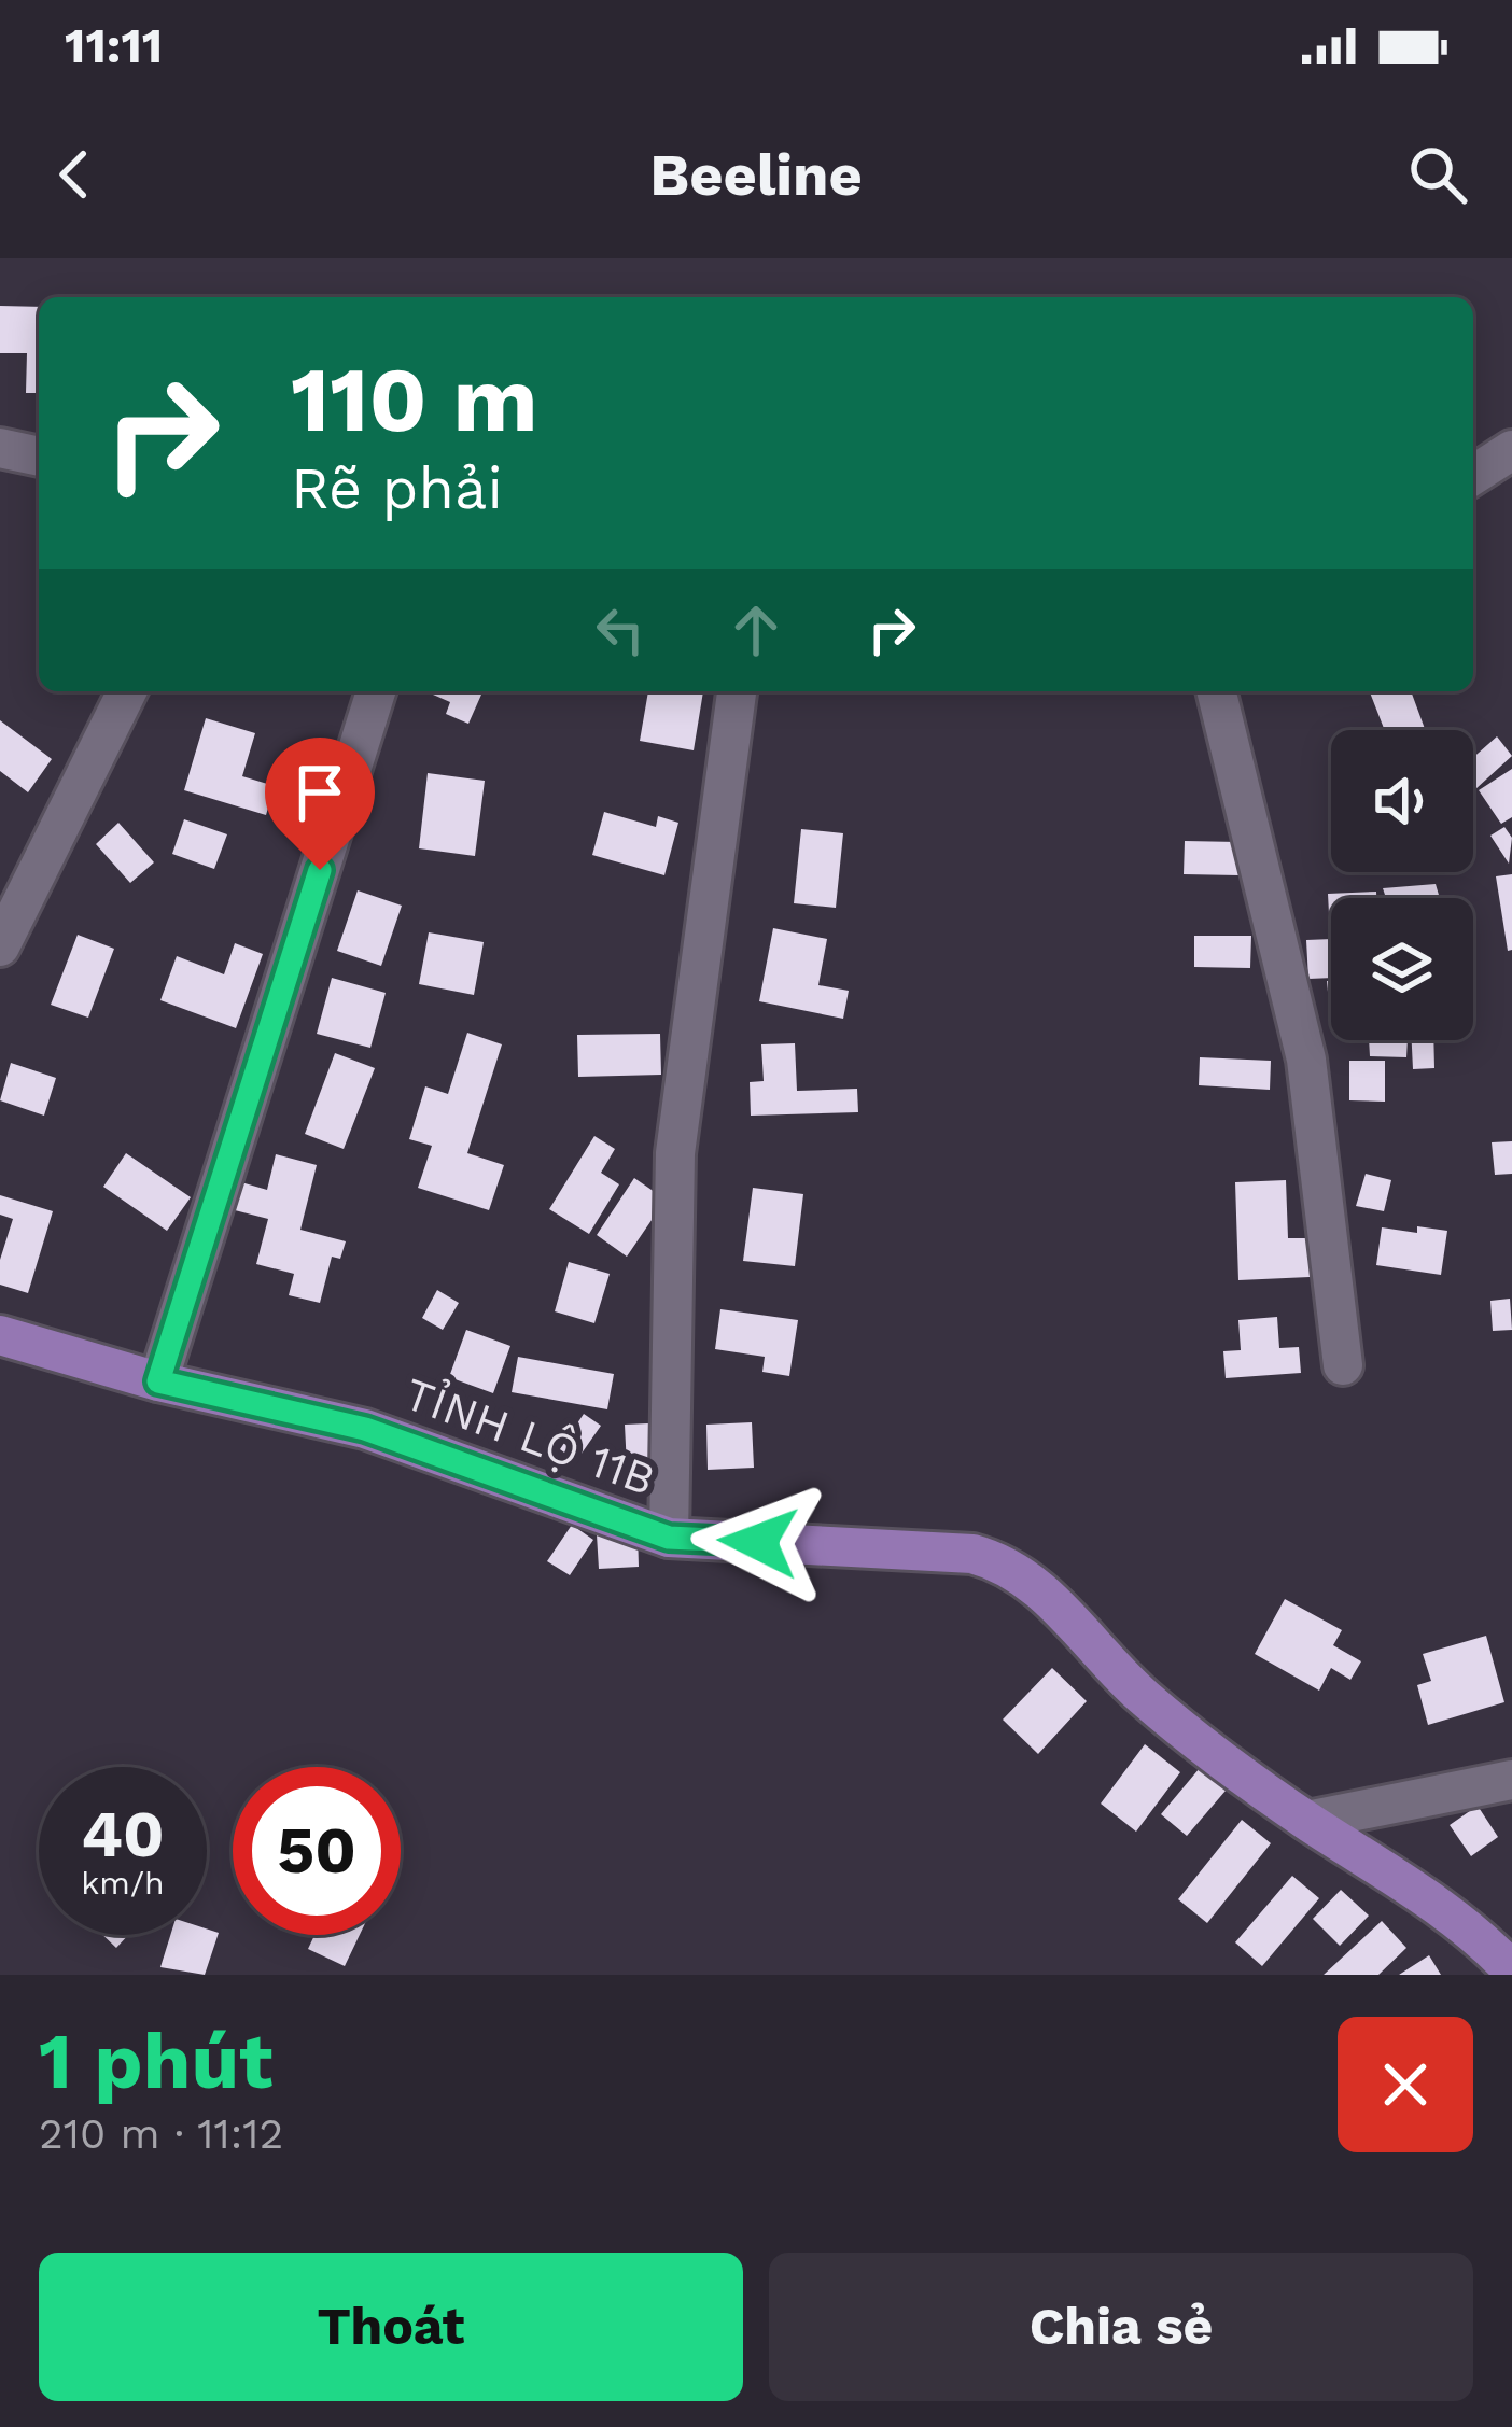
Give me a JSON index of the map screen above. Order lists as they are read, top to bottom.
{
  "streets": {
    "main road": ["TỈNH LỘ 11B"]
  },
  "page": {
    "status": "11:11",
    "header": "Beeline",
    "turn": ["110 m", "Rẽ phải"],
    "speed": "40 km/h",
    "limit": "50",
    "heading": ["1 phút", "210 m · 11:12"],
    "buttons": ["Thoát", "Chia sẻ"]
  }
}
